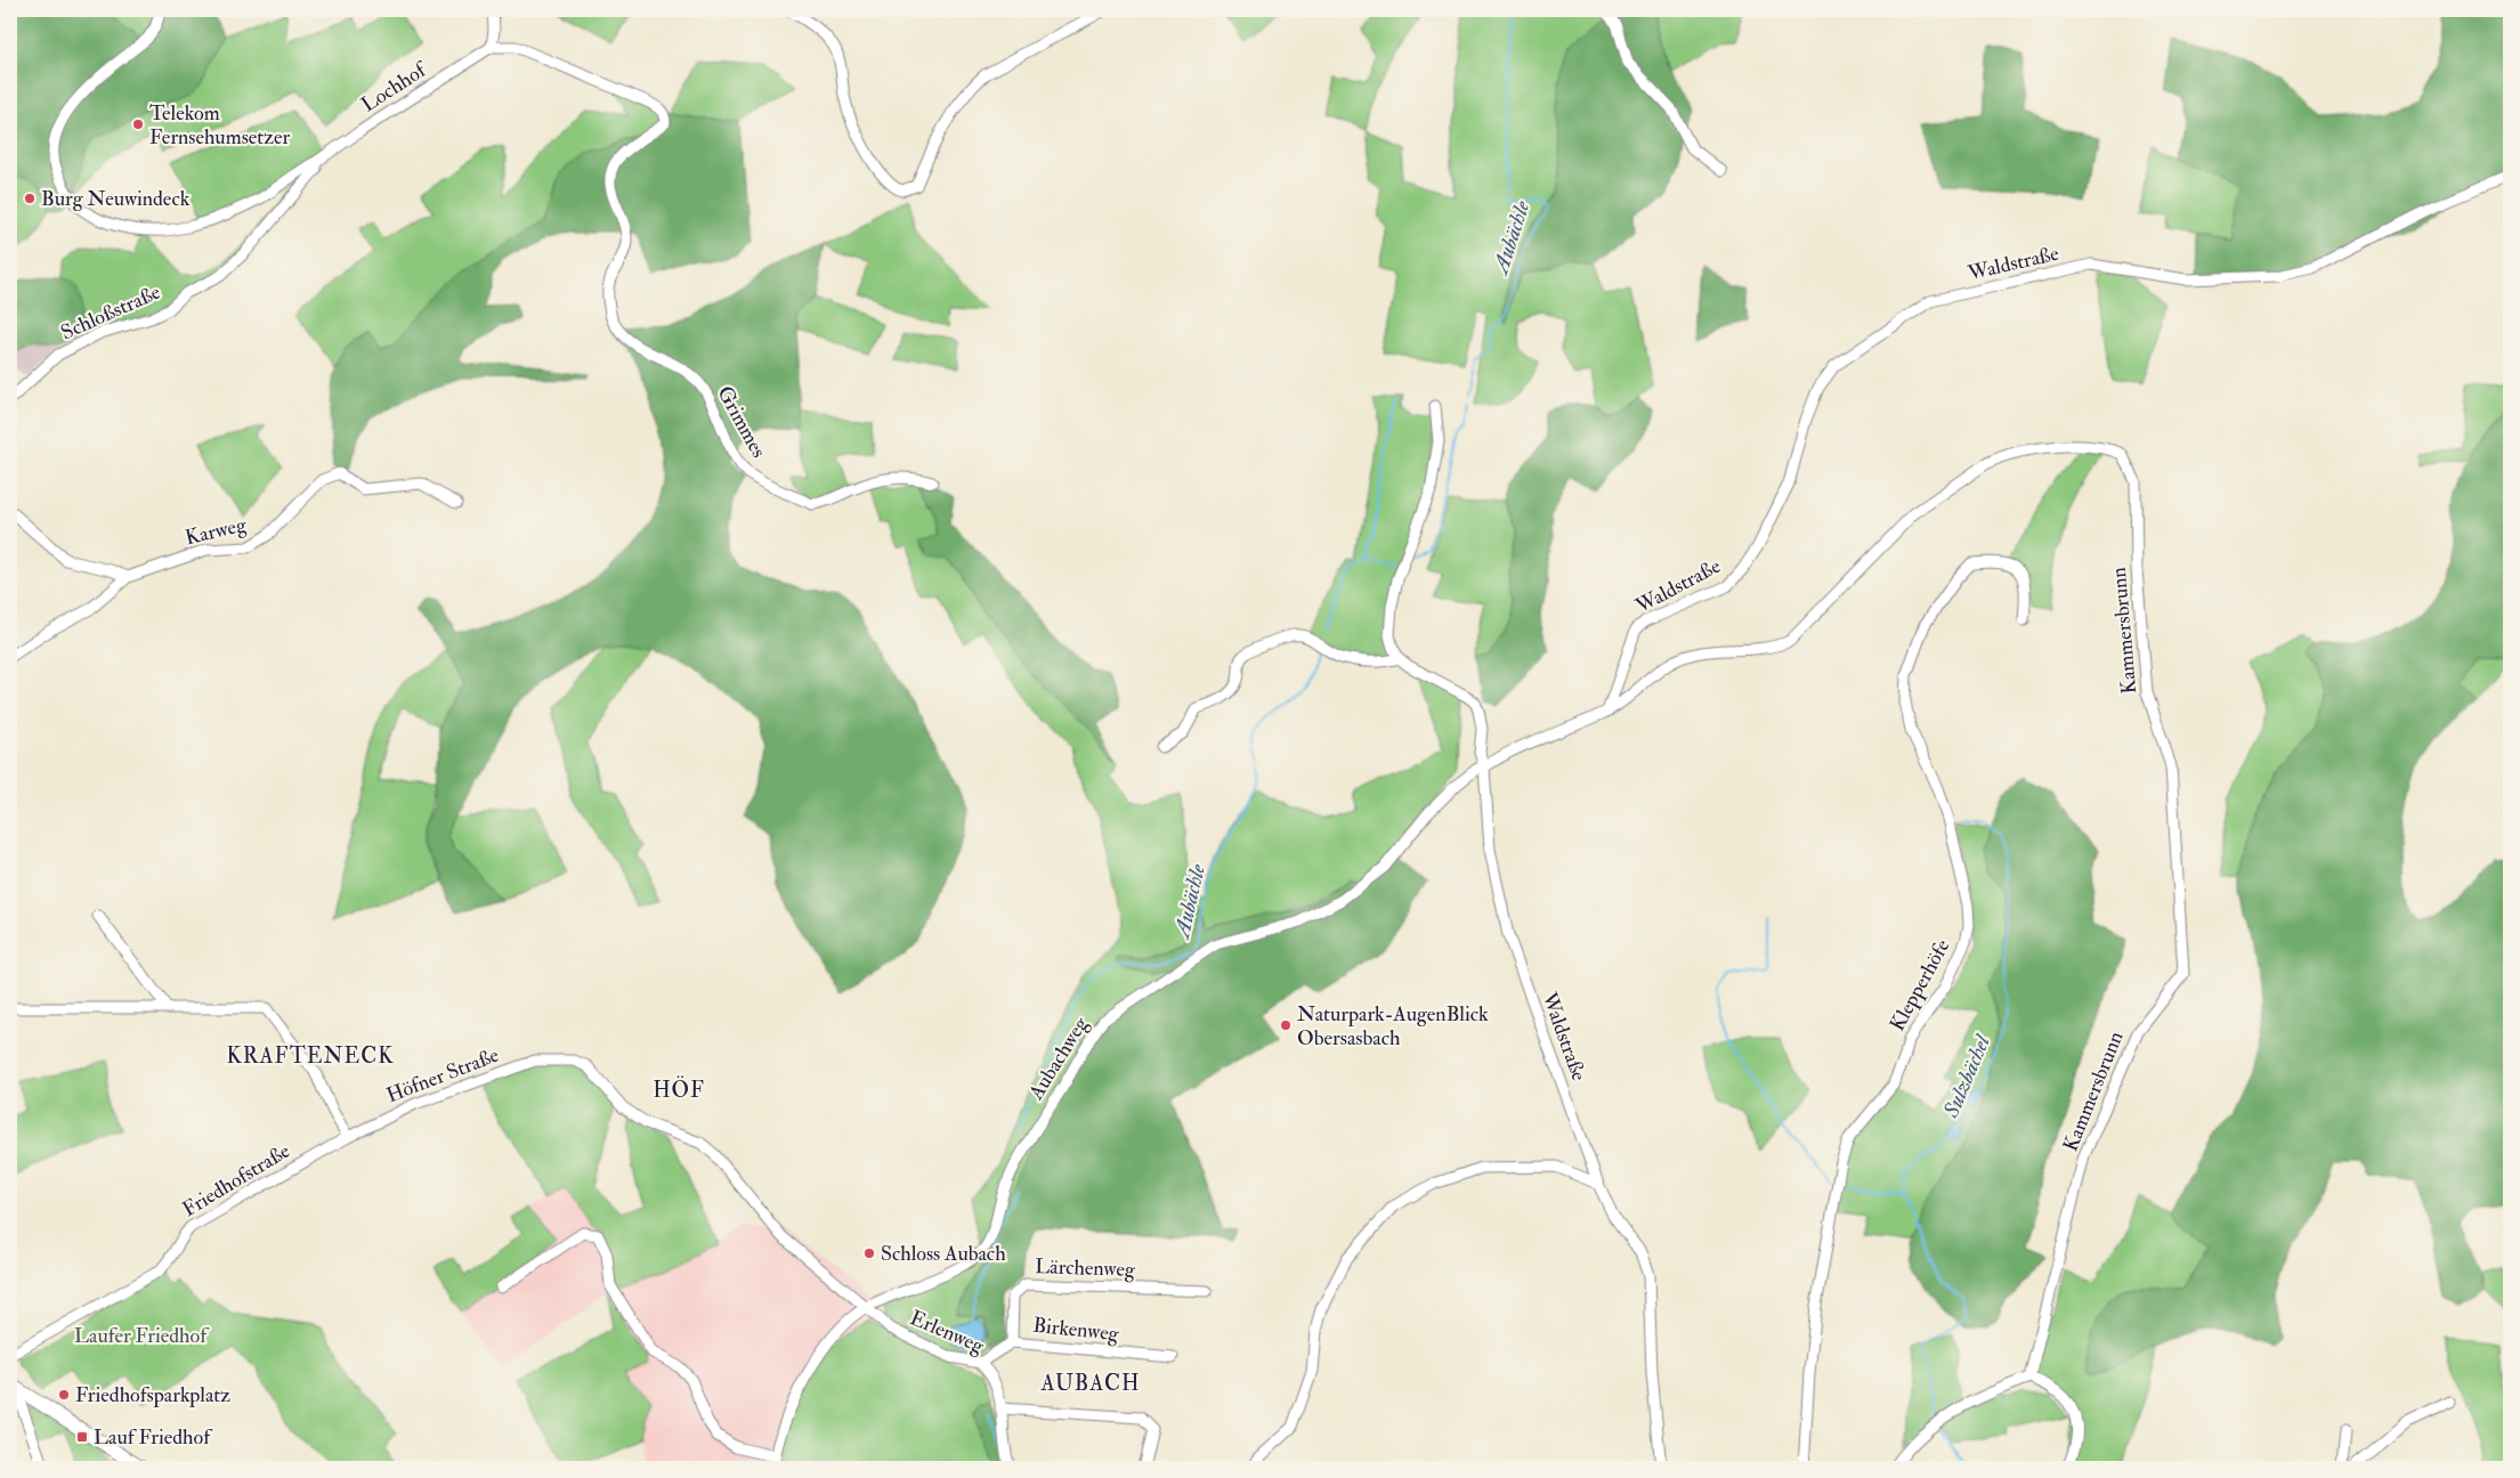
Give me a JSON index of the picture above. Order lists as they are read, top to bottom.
{
  "streets": {
    "street": [
      "Lochhof",
      "Waldstraße",
      "Schloßstraße",
      "Grimmes",
      "Karweg",
      "Kammersbrunn",
      "Klepperhöfe",
      "Aubachweg",
      "Höfner Straße",
      "Friedhofstraße",
      "Lärchenweg",
      "Birkenweg",
      "Erlenweg"
    ]
  },
  "crossings": [
    ["Lochhof", "Schloßstraße"],
    ["Lochhof", "Grimmes"],
    ["Waldstraße", "Kammersbrunn"],
    ["Waldstraße", "Aubachweg"],
    ["Aubachweg", "Höfner Straße"],
    ["Aubachweg", "Erlenweg"],
    ["Höfner Straße", "Friedhofstraße"],
    ["Höfner Straße", "Erlenweg"],
    ["Lärchenweg", "Birkenweg"],
    ["Birkenweg", "Erlenweg"]
  ],
  "districts": ["KRAFTENECK", "HÖF", "AUBACH"],
  "water": ["Aubächle", "Sulzbächel"],
  "parks": ["Laufer Friedhof"],
  "places": {
    "other": [
      "Telekom Fernsehumsetzer",
      "Burg Neuwindeck",
      "Naturpark-AugenBlick Obersasbach",
      "Schloss Aubach",
      "Friedhofsparkplatz"
    ],
    "transit": ["Lauf Friedhof"]
  }
}
